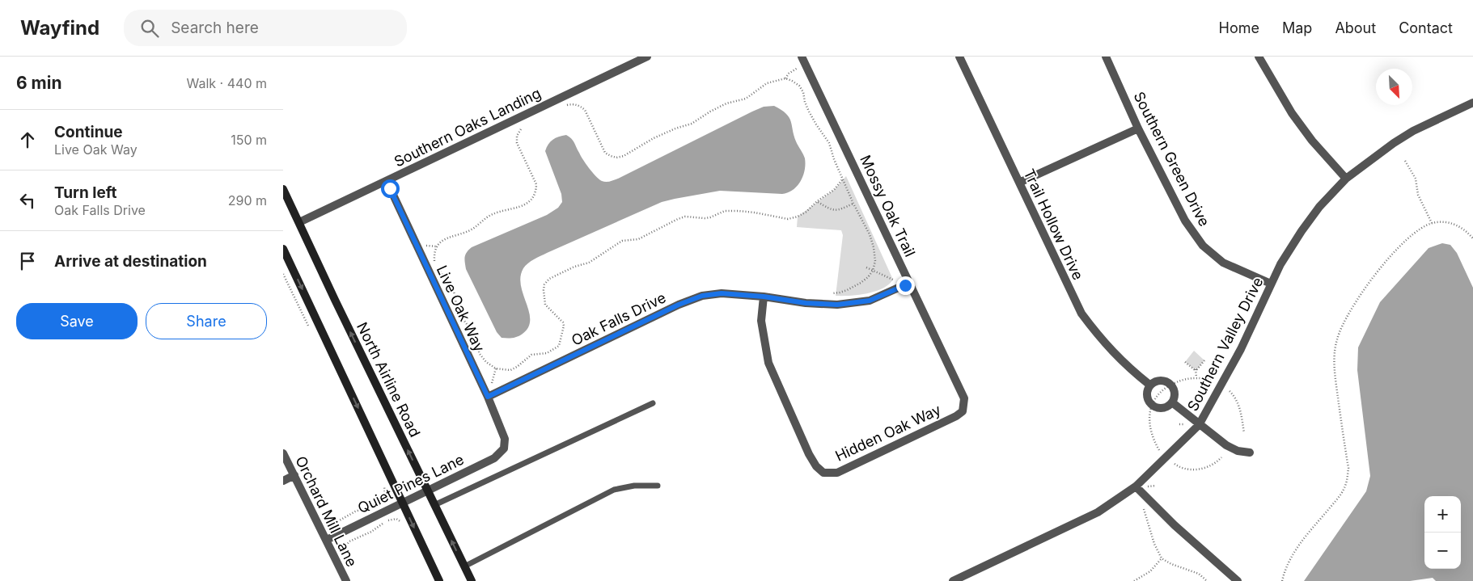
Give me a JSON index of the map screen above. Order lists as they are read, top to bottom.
{
  "streets": {
    "main road": ["North Airline Road"],
    "street": [
      "Southern Oaks Landing",
      "Southern Green Drive",
      "Mossy Oak Trail",
      "Trail Hollow Drive",
      "Live Oak Way",
      "Oak Falls Drive",
      "Southern Valley Drive",
      "Hidden Oak Way",
      "Quiet Pines Lane",
      "Orchard Mill Lane"
    ]
  },
  "crossings": [
    ["Southern Oaks Landing", "Live Oak Way"],
    ["Southern Oaks Landing", "North Airline Road"],
    ["Southern Green Drive", "Southern Valley Drive"],
    ["Mossy Oak Trail", "Oak Falls Drive"],
    ["Mossy Oak Trail", "Hidden Oak Way"],
    ["Live Oak Way", "Oak Falls Drive"],
    ["Live Oak Way", "Quiet Pines Lane"],
    ["Oak Falls Drive", "Hidden Oak Way"],
    ["North Airline Road", "Quiet Pines Lane"],
    ["Quiet Pines Lane", "Orchard Mill Lane"]
  ],
  "north": "bottom right",
  "page": {
    "header": "Wayfind",
    "search": "Search here",
    "nav": [
      "Home",
      "Map",
      "About",
      "Contact"
    ],
    "heading": ["6 min", "Walk · 440 m"],
    "list": [
      ["Continue", "Live Oak Way", "150 m"],
      ["Turn left", "Oak Falls Drive", "290 m"],
      "Arrive at destination"
    ],
    "buttons": ["Save", "Share"],
    "map_buttons": ["+", "−"]
  }
}
